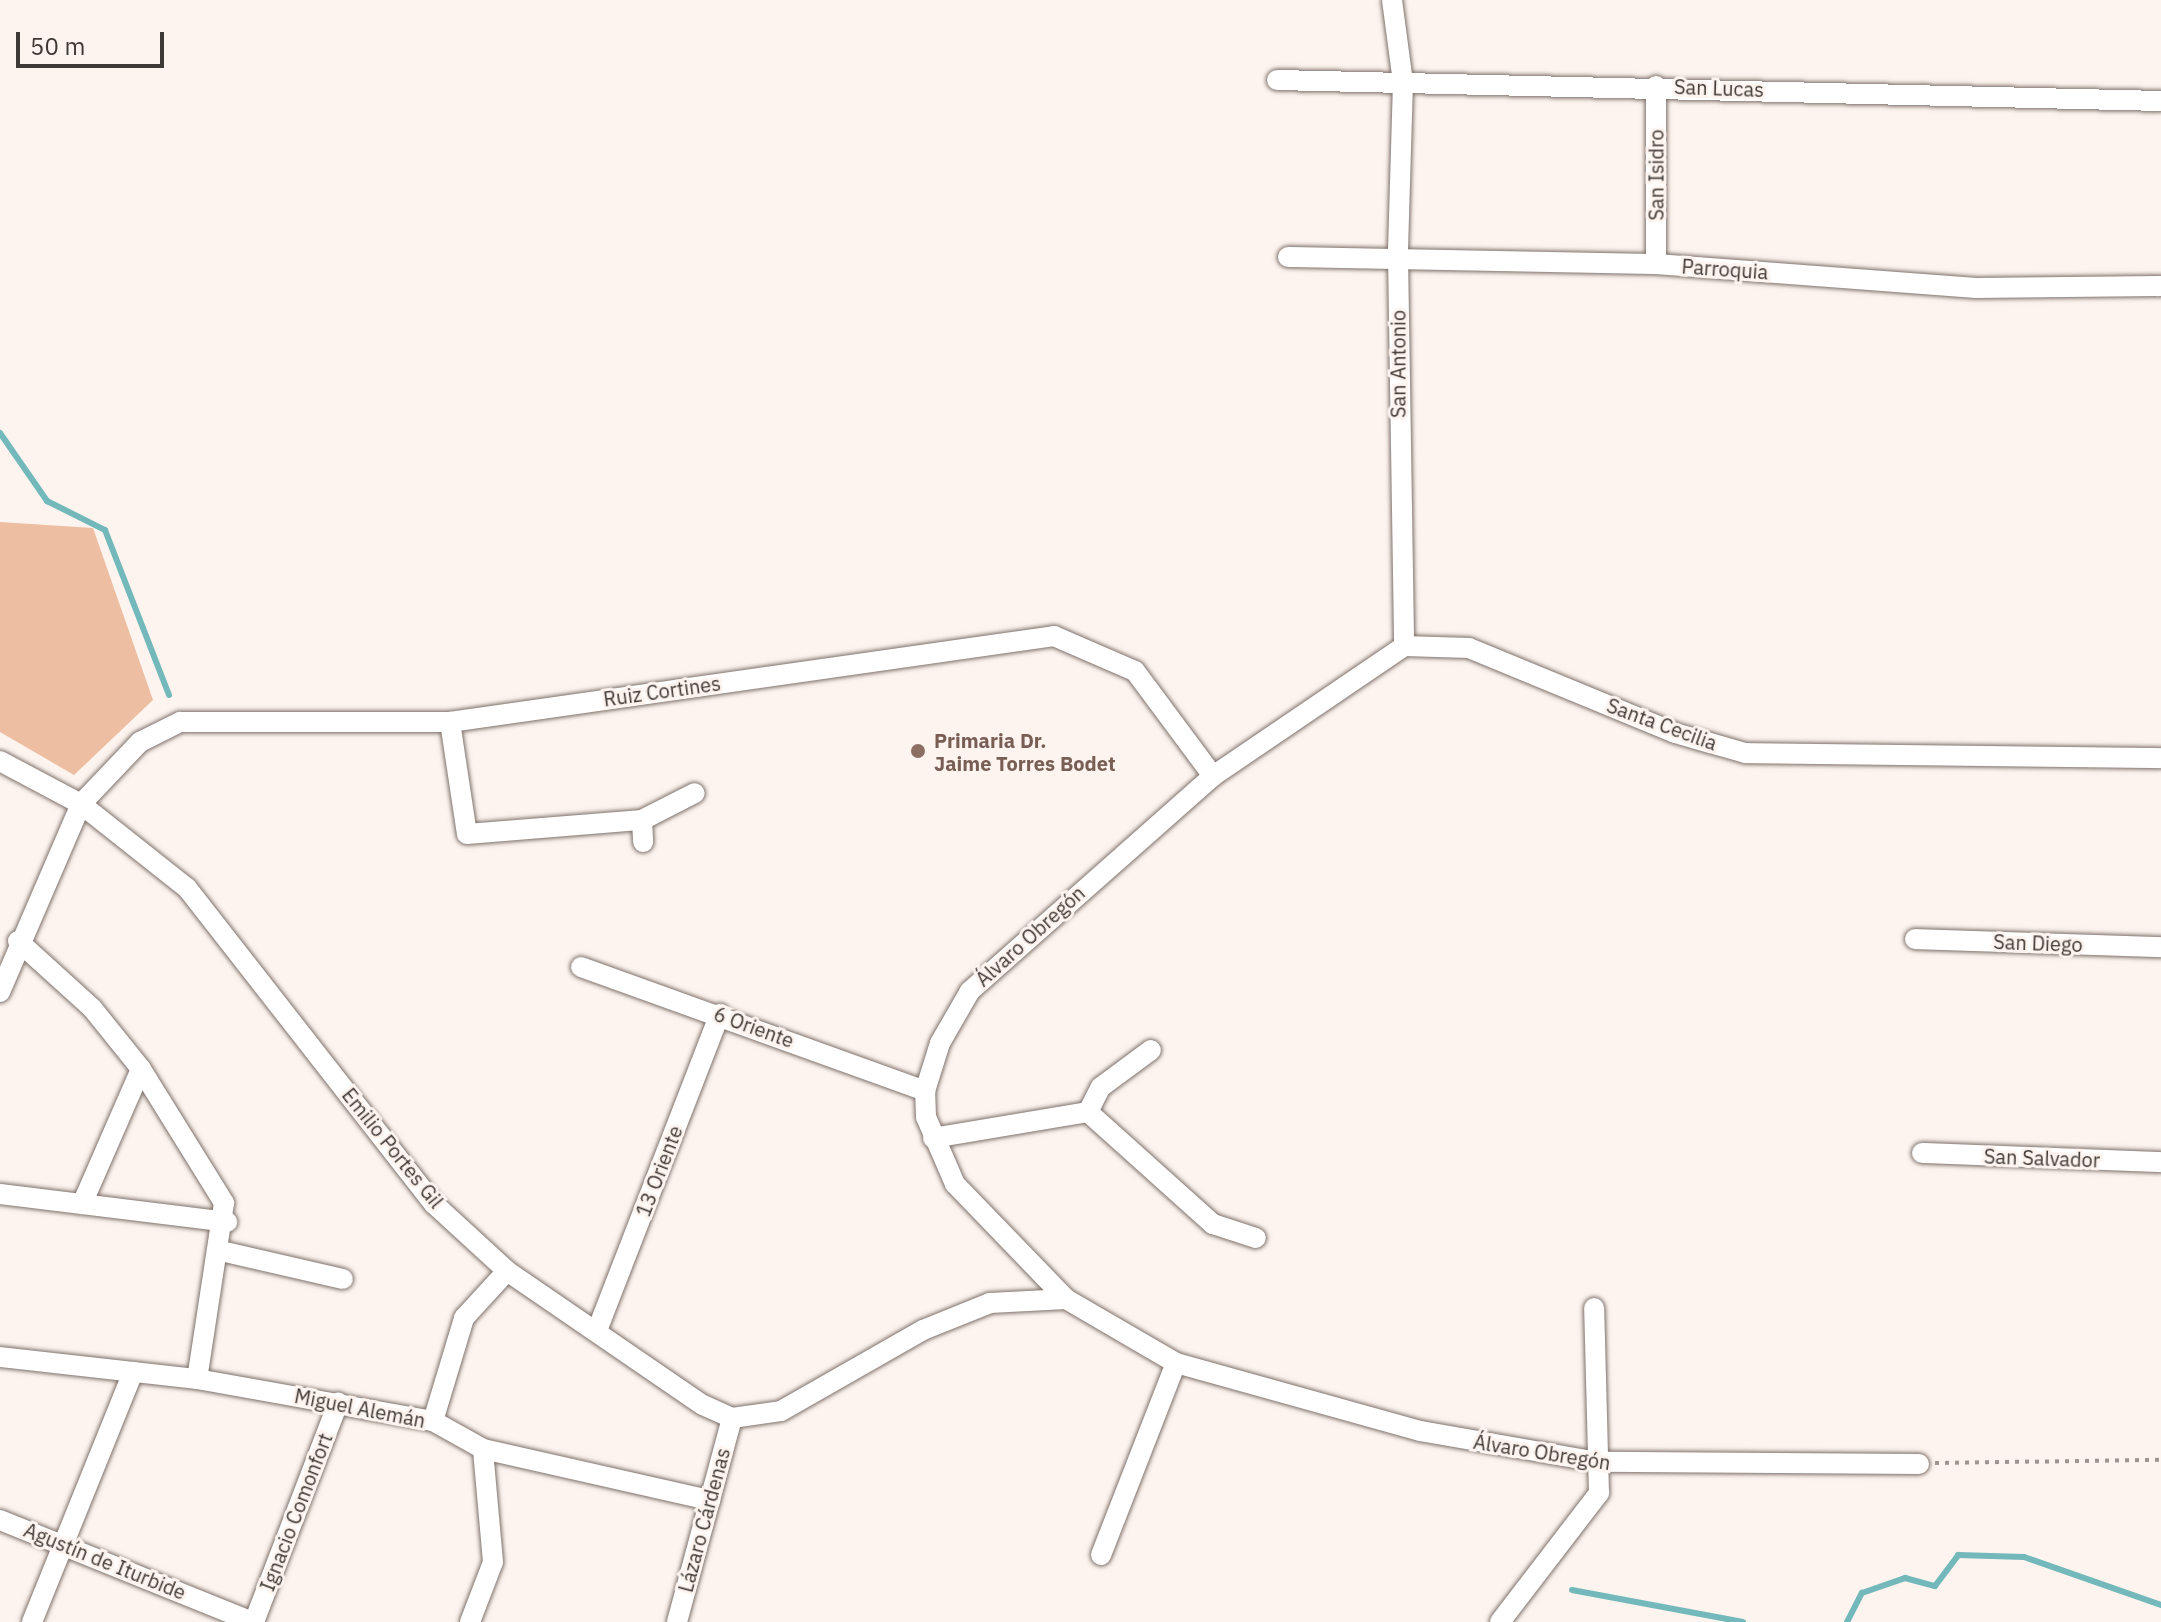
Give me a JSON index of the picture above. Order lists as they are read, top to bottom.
{
  "streets": {
    "street": [
      "San Lucas",
      "San Isidro",
      "Parroquia",
      "San Antonio",
      "Ruiz Cortines",
      "Santa Cecilia",
      "Álvaro Obregón",
      "San Diego",
      "6 Oriente",
      "Emilio Portes Gil",
      "San Salvador",
      "13 Oriente",
      "Miguel Alemán",
      "Ignacio Comonfort",
      "Lázaro Cárdenas",
      "Agustín de Iturbide"
    ]
  },
  "crossings": [
    ["San Lucas", "San Isidro"],
    ["San Lucas", "San Antonio"],
    ["San Isidro", "Parroquia"],
    ["Parroquia", "San Antonio"],
    ["San Antonio", "Santa Cecilia"],
    ["Ruiz Cortines", "Álvaro Obregón"],
    ["Ruiz Cortines", "Emilio Portes Gil"],
    ["Álvaro Obregón", "6 Oriente"],
    ["6 Oriente", "13 Oriente"],
    ["Emilio Portes Gil", "13 Oriente"],
    ["Emilio Portes Gil", "Lázaro Cárdenas"],
    ["Miguel Alemán", "Ignacio Comonfort"],
    ["Miguel Alemán", "Lázaro Cárdenas"],
    ["Ignacio Comonfort", "Agustín de Iturbide"]
  ],
  "places": ["Primaria Dr. Jaime Torres Bodet"],
  "scale_bar": "50 m"
}
